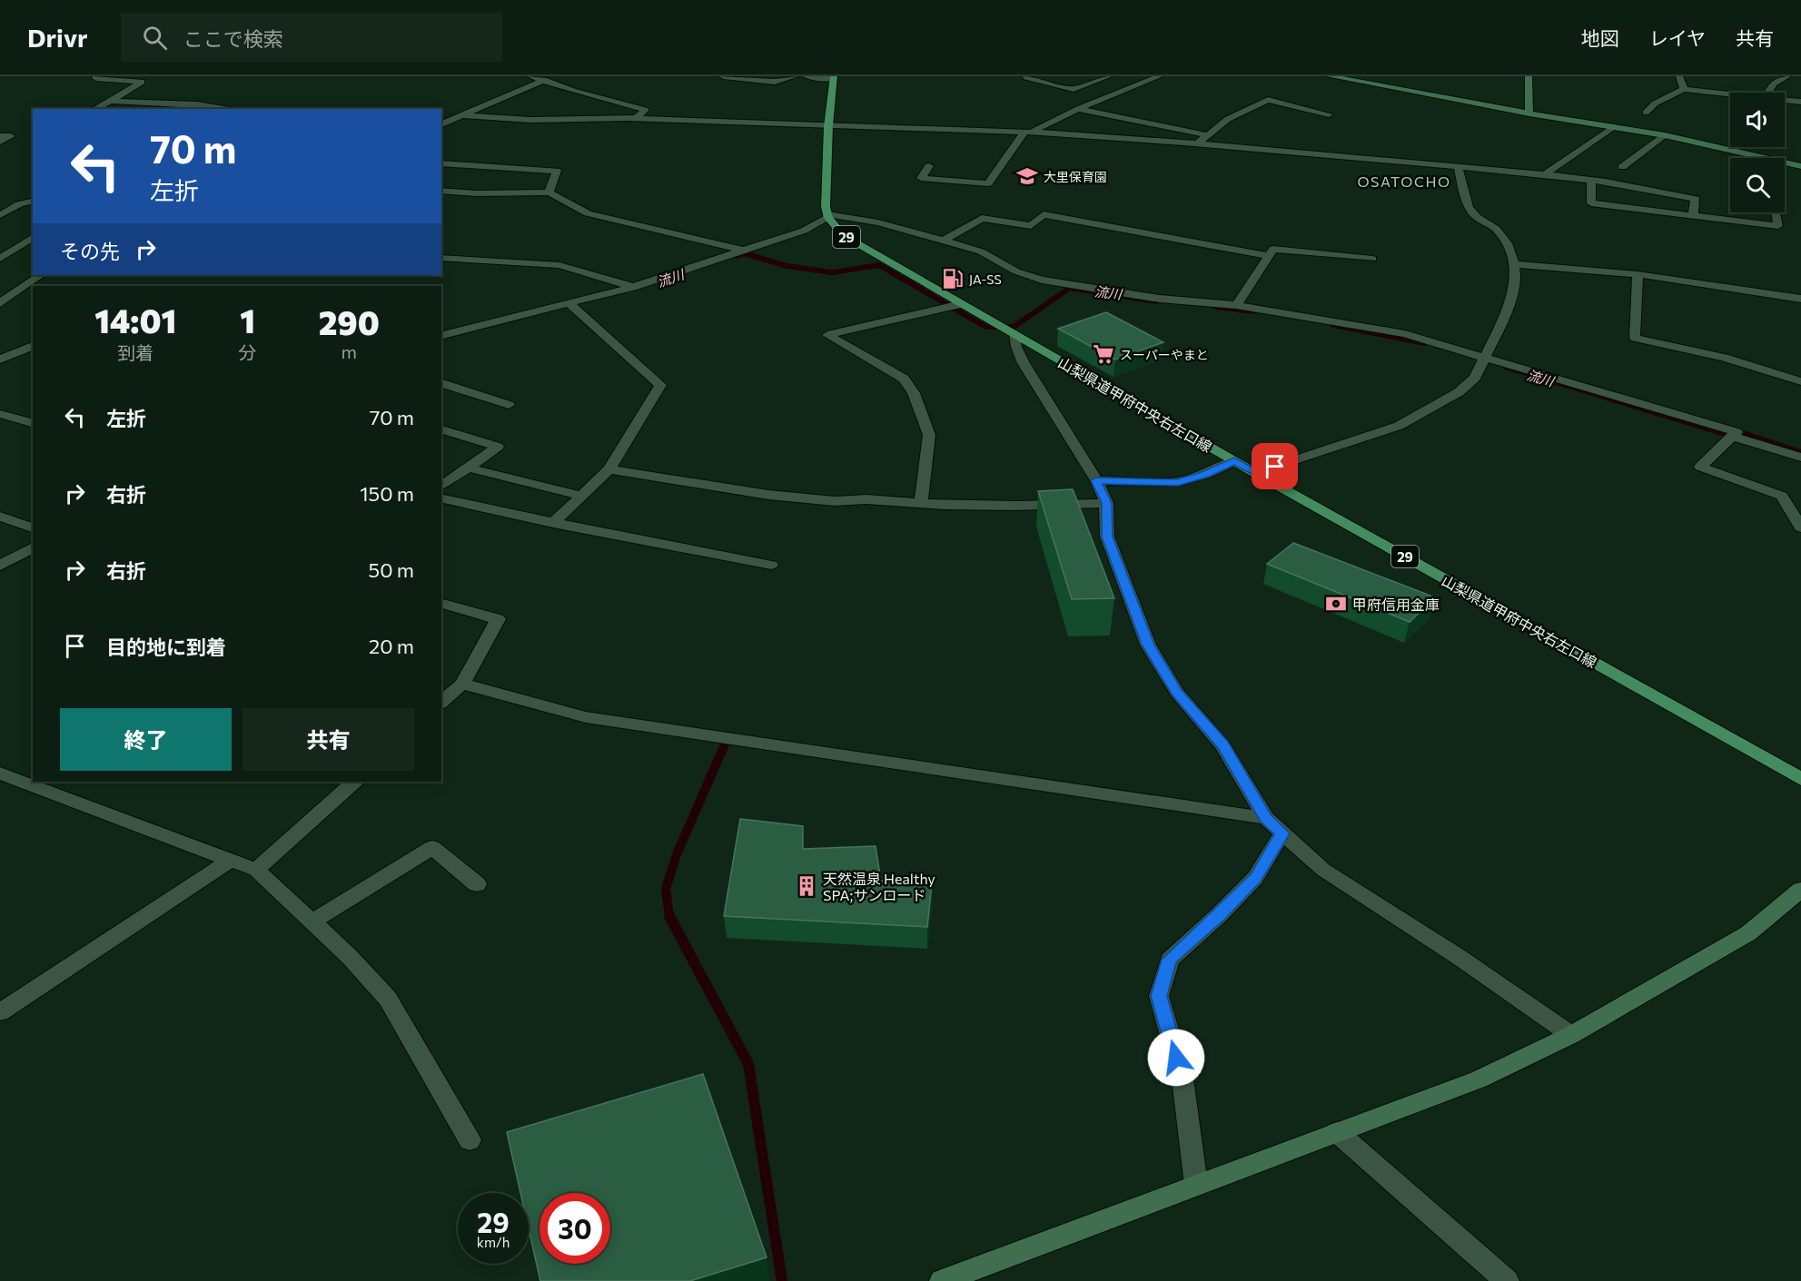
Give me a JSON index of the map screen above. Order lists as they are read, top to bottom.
{
  "streets": {
    "main road": ["29", "山梨県道甲府中央右左口線"]
  },
  "crossings": [
    ["29", "山梨県道甲府中央右左口線"]
  ],
  "districts": ["OSATOCHO"],
  "water": ["流川"],
  "places": {
    "school or university": ["大里保育園"],
    "fuel station": ["JA-SS"],
    "supermarket": ["スーパーやまと"],
    "bank": ["甲府信用金庫"],
    "building": ["天然温泉 Healthy SPA;サンロード"]
  },
  "page": {
    "header": "Drivr",
    "search": "ここで検索",
    "nav": ["地図", "レイヤ", "共有"],
    "turn": ["70 m", "左折"],
    "then": "その先",
    "eta": [
      "14:01",
      "到着",
      "1",
      "分",
      "290",
      "m"
    ],
    "list": [
      {
        "name": "左折",
        "value": "70 m"
      },
      {
        "name": "右折",
        "value": "150 m"
      },
      {
        "name": "右折",
        "value": "50 m"
      },
      {
        "name": "目的地に到着",
        "value": "20 m"
      }
    ],
    "buttons": ["終了", "共有"],
    "speed": "29 km/h",
    "limit": "30"
  }
}
